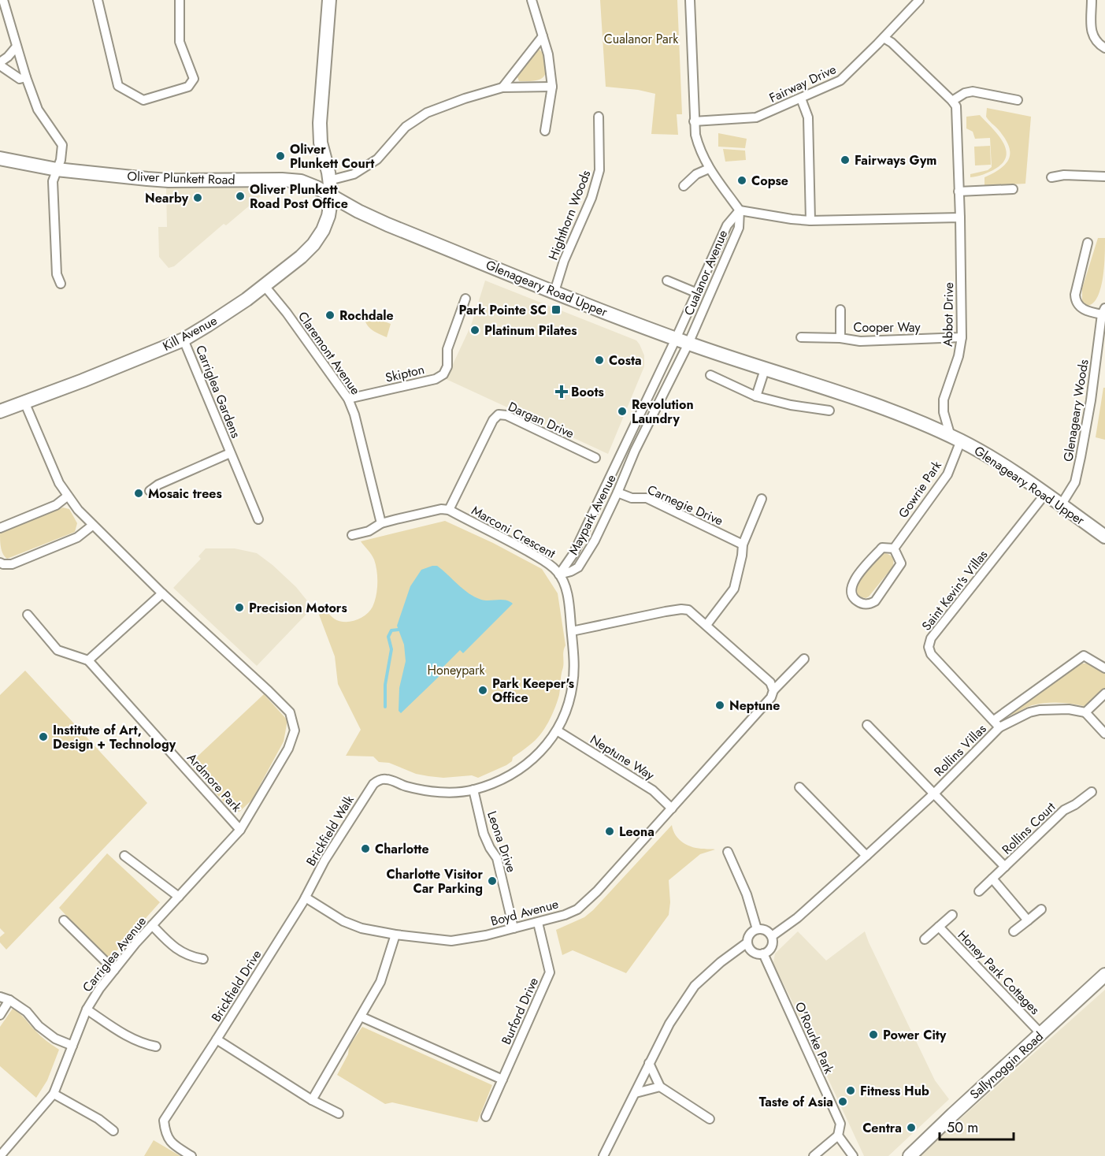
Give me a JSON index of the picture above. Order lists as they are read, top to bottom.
{
  "streets": {
    "main road": [
      "Oliver Plunkett Road",
      "Glenageary Road Upper",
      "Kill Avenue",
      "Sallynoggin Road"
    ],
    "street": [
      "Fairway Drive",
      "Highthorn Woods",
      "Cualanor Avenue",
      "Abbot Drive",
      "Cooper Way",
      "Claremont Avenue",
      "Skipton",
      "Carriglea Gardens",
      "Glenageary Woods",
      "Dargan Drive",
      "Gowrie Park",
      "Carnegie Drive",
      "Maypark Avenue",
      "Marconi Crescent",
      "Saint Kevin's Villas",
      "Rollins Villas",
      "Neptune Way",
      "Ardmore Park",
      "Rollins Court",
      "Brickfield Walk",
      "Leona Drive",
      "Boyd Avenue",
      "Carriglea Avenue",
      "Honey Park Cottages",
      "Brickfield Drive",
      "Burford Drive",
      "O'Rourke Park"
    ]
  },
  "crossings": [
    ["Oliver Plunkett Road", "Glenageary Road Upper"],
    ["Oliver Plunkett Road", "Kill Avenue"],
    ["Highthorn Woods", "Glenageary Road Upper"],
    ["Cualanor Avenue", "Glenageary Road Upper"],
    ["Cualanor Avenue", "Maypark Avenue"],
    ["Glenageary Road Upper", "Abbot Drive"],
    ["Glenageary Road Upper", "Kill Avenue"],
    ["Glenageary Road Upper", "Glenageary Woods"],
    ["Glenageary Road Upper", "Gowrie Park"],
    ["Glenageary Road Upper", "Maypark Avenue"],
    ["Glenageary Road Upper", "Saint Kevin's Villas"],
    ["Abbot Drive", "Cooper Way"],
    ["Abbot Drive", "Gowrie Park"],
    ["Kill Avenue", "Claremont Avenue"],
    ["Kill Avenue", "Carriglea Gardens"],
    ["Kill Avenue", "Ardmore Park"],
    ["Claremont Avenue", "Skipton"],
    ["Dargan Drive", "Marconi Crescent"],
    ["Carnegie Drive", "Maypark Avenue"],
    ["Maypark Avenue", "Marconi Crescent"],
    ["Marconi Crescent", "Neptune Way"],
    ["Marconi Crescent", "Brickfield Walk"],
    ["Marconi Crescent", "Leona Drive"],
    ["Saint Kevin's Villas", "Rollins Villas"],
    ["Rollins Villas", "Rollins Court"],
    ["Rollins Villas", "O'Rourke Park"],
    ["Neptune Way", "Boyd Avenue"],
    ["Ardmore Park", "Carriglea Avenue"],
    ["Brickfield Walk", "Boyd Avenue"],
    ["Brickfield Walk", "Brickfield Drive"],
    ["Leona Drive", "Boyd Avenue"],
    ["Boyd Avenue", "Brickfield Drive"],
    ["Boyd Avenue", "Burford Drive"],
    ["Honey Park Cottages", "Sallynoggin Road"]
  ],
  "parks": ["Cualanor Park", "Honeypark"],
  "places": {
    "other": [
      "Oliver Plunkett Court",
      "Fairways Gym",
      "Copse",
      "Oliver Plunkett Road Post Office",
      "Nearby",
      "Rochdale",
      "Platinum Pilates",
      "Costa",
      "Revolution Laundry",
      "Mosaic trees",
      "Precision Motors",
      "Park Keeper's Office",
      "Neptune",
      "Institute of Art, Design + Technology",
      "Leona",
      "Charlotte",
      "Charlotte Visitor Car Parking",
      "Power City",
      "Fitness Hub",
      "Taste of Asia",
      "Centra"
    ],
    "transit": ["Park Pointe SC"],
    "health": ["Boots"]
  },
  "scale_bar": "50 m"
}
